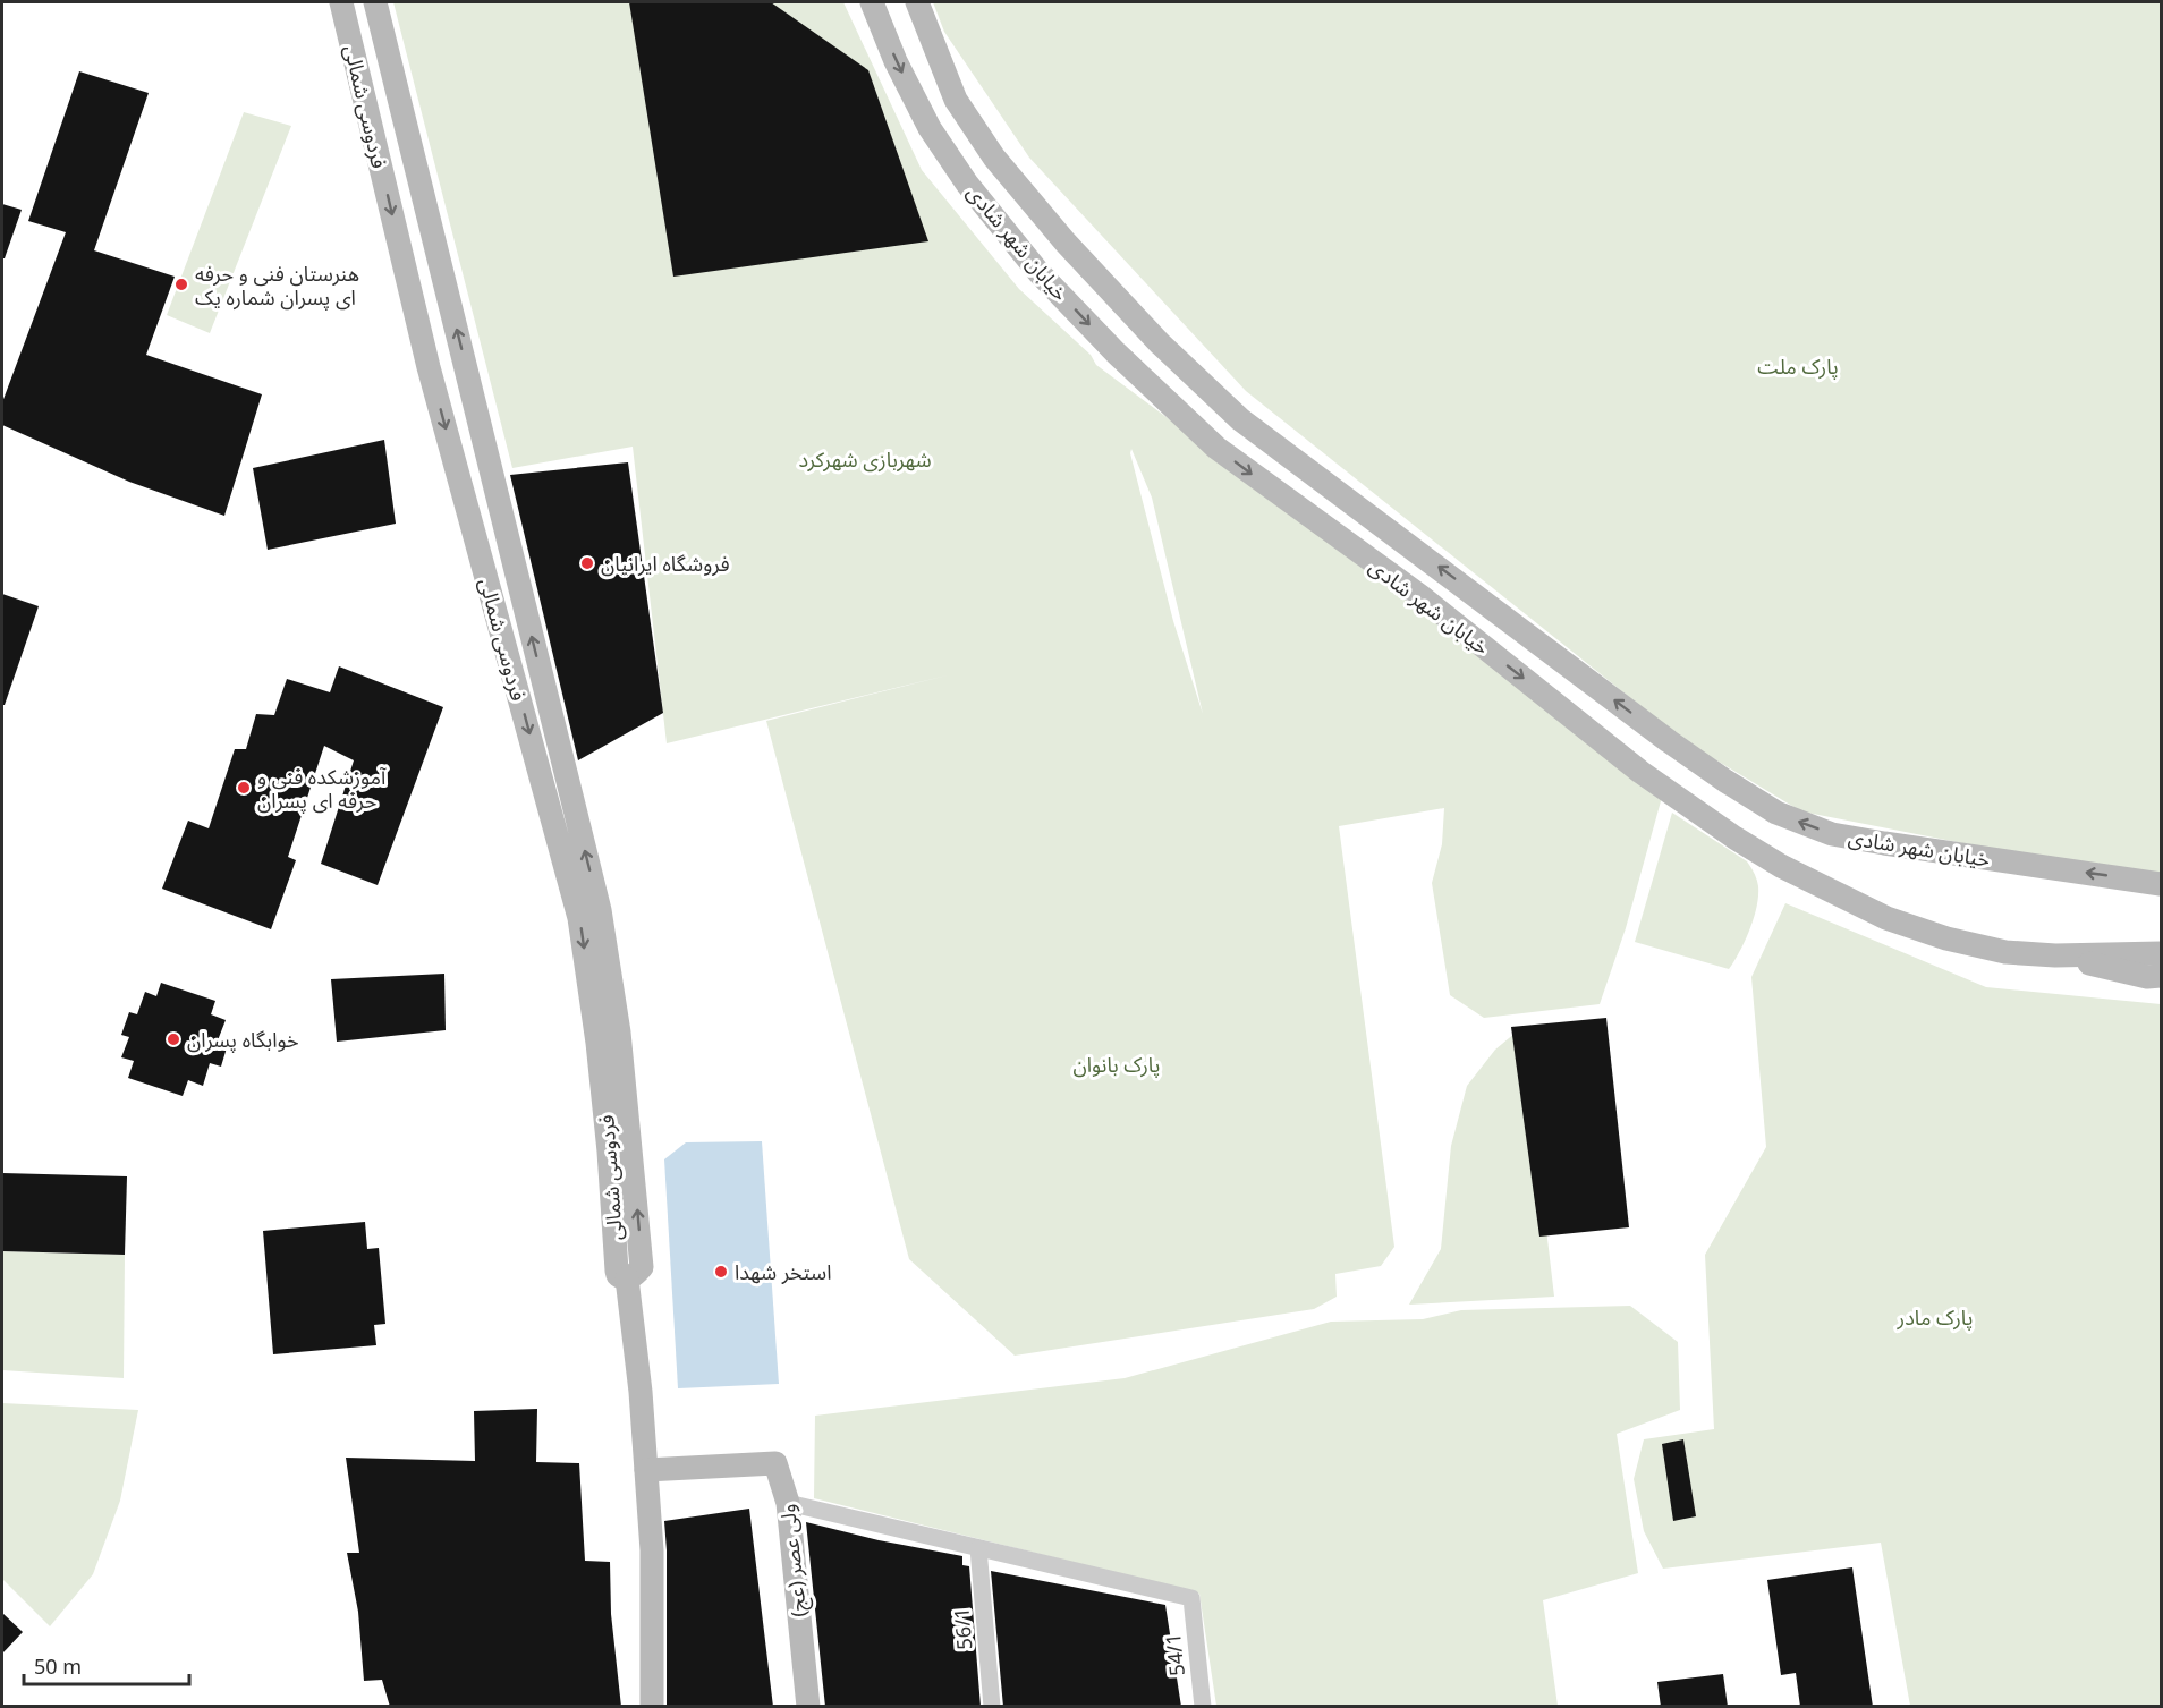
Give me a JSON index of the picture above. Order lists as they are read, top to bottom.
{
  "streets": {
    "main road": ["فردوسی شمالی", "خیابان شهر شادی", "ولی عصر (عج)"],
    "street": ["56/1", "54/1"]
  },
  "crossings": [
    ["فردوسی شمالی", "ولی عصر (عج)"],
    ["56/1", "54/1"]
  ],
  "parks": [
    "پارک ملت",
    "شهربازی شهرکرد",
    "پارک بانوان",
    "پارک مادر"
  ],
  "places": [
    "هنرستان فنی و حرفه ای پسران شماره یک",
    "فروشگاه ایرانیان",
    "آموزشکده فنی و حرفه ای پسران",
    "خوابگاه پسران",
    "استخر شهدا"
  ],
  "scale_bar": "50 m"
}
